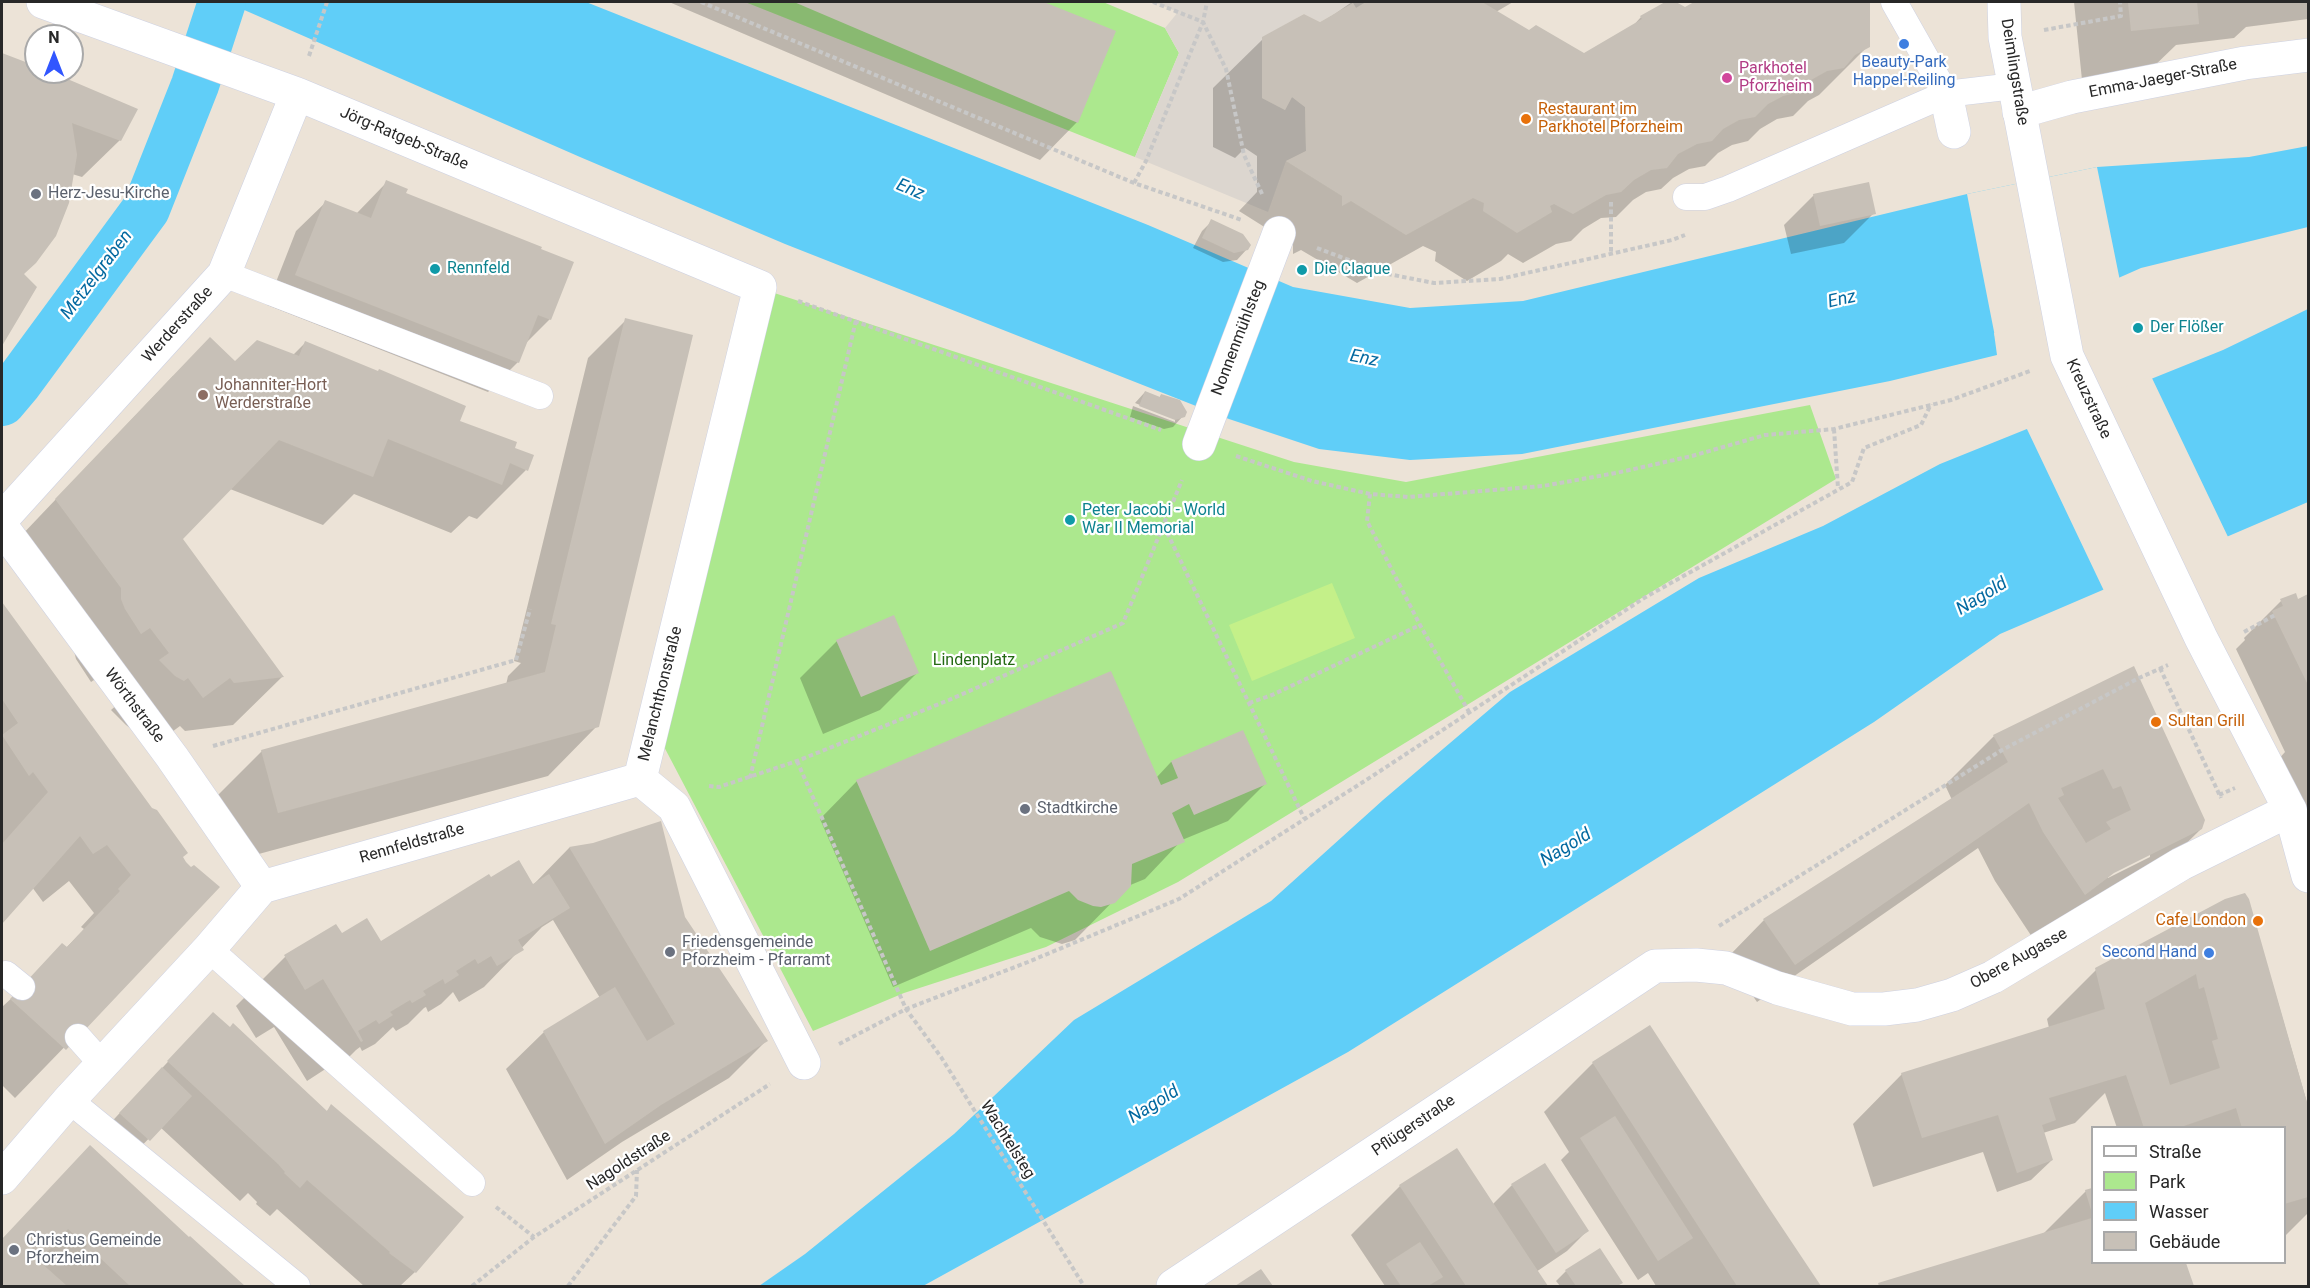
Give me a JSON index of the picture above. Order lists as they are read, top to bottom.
{
  "streets": {
    "street": [
      "Deimlingstraße",
      "Emma-Jaeger-Straße",
      "Jörg-Ratgeb-Straße",
      "Werderstraße",
      "Nonnenmühlsteg",
      "Kreuzstraße",
      "Melanchthonstraße",
      "Wörthstraße",
      "Rennfeldstraße",
      "Obere Augasse",
      "Pflügerstraße"
    ],
    "path": ["Wachtelsteg", "Nagoldstraße"]
  },
  "crossings": [
    ["Deimlingstraße", "Emma-Jaeger-Straße"],
    ["Deimlingstraße", "Kreuzstraße"],
    ["Emma-Jaeger-Straße", "Kreuzstraße"],
    ["Jörg-Ratgeb-Straße", "Werderstraße"],
    ["Jörg-Ratgeb-Straße", "Melanchthonstraße"],
    ["Kreuzstraße", "Obere Augasse"],
    ["Melanchthonstraße", "Rennfeldstraße"],
    ["Melanchthonstraße", "Nagoldstraße"],
    ["Wörthstraße", "Rennfeldstraße"],
    ["Obere Augasse", "Pflügerstraße"],
    ["Wachtelsteg", "Nagoldstraße"]
  ],
  "water": ["Enz", "Metzelgraben", "Nagold"],
  "parks": ["Lindenplatz"],
  "places": [
    "Beauty-Park Happel-Reiling",
    "Parkhotel Pforzheim",
    "Restaurant im Parkhotel Pforzheim",
    "Herz-Jesu-Kirche",
    "Rennfeld",
    "Die Claque",
    "Der Flößer",
    "Johanniter-Hort Werderstraße",
    "Peter Jacobi - World War II Memorial",
    "Sultan Grill",
    "Stadtkirche",
    "Cafe London",
    "Friedensgemeinde Pforzheim - Pfarramt",
    "Second Hand",
    "Christus Gemeinde Pforzheim"
  ],
  "legend": [
    "Straße",
    "Park",
    "Wasser",
    "Gebäude"
  ],
  "north": "top"
}
